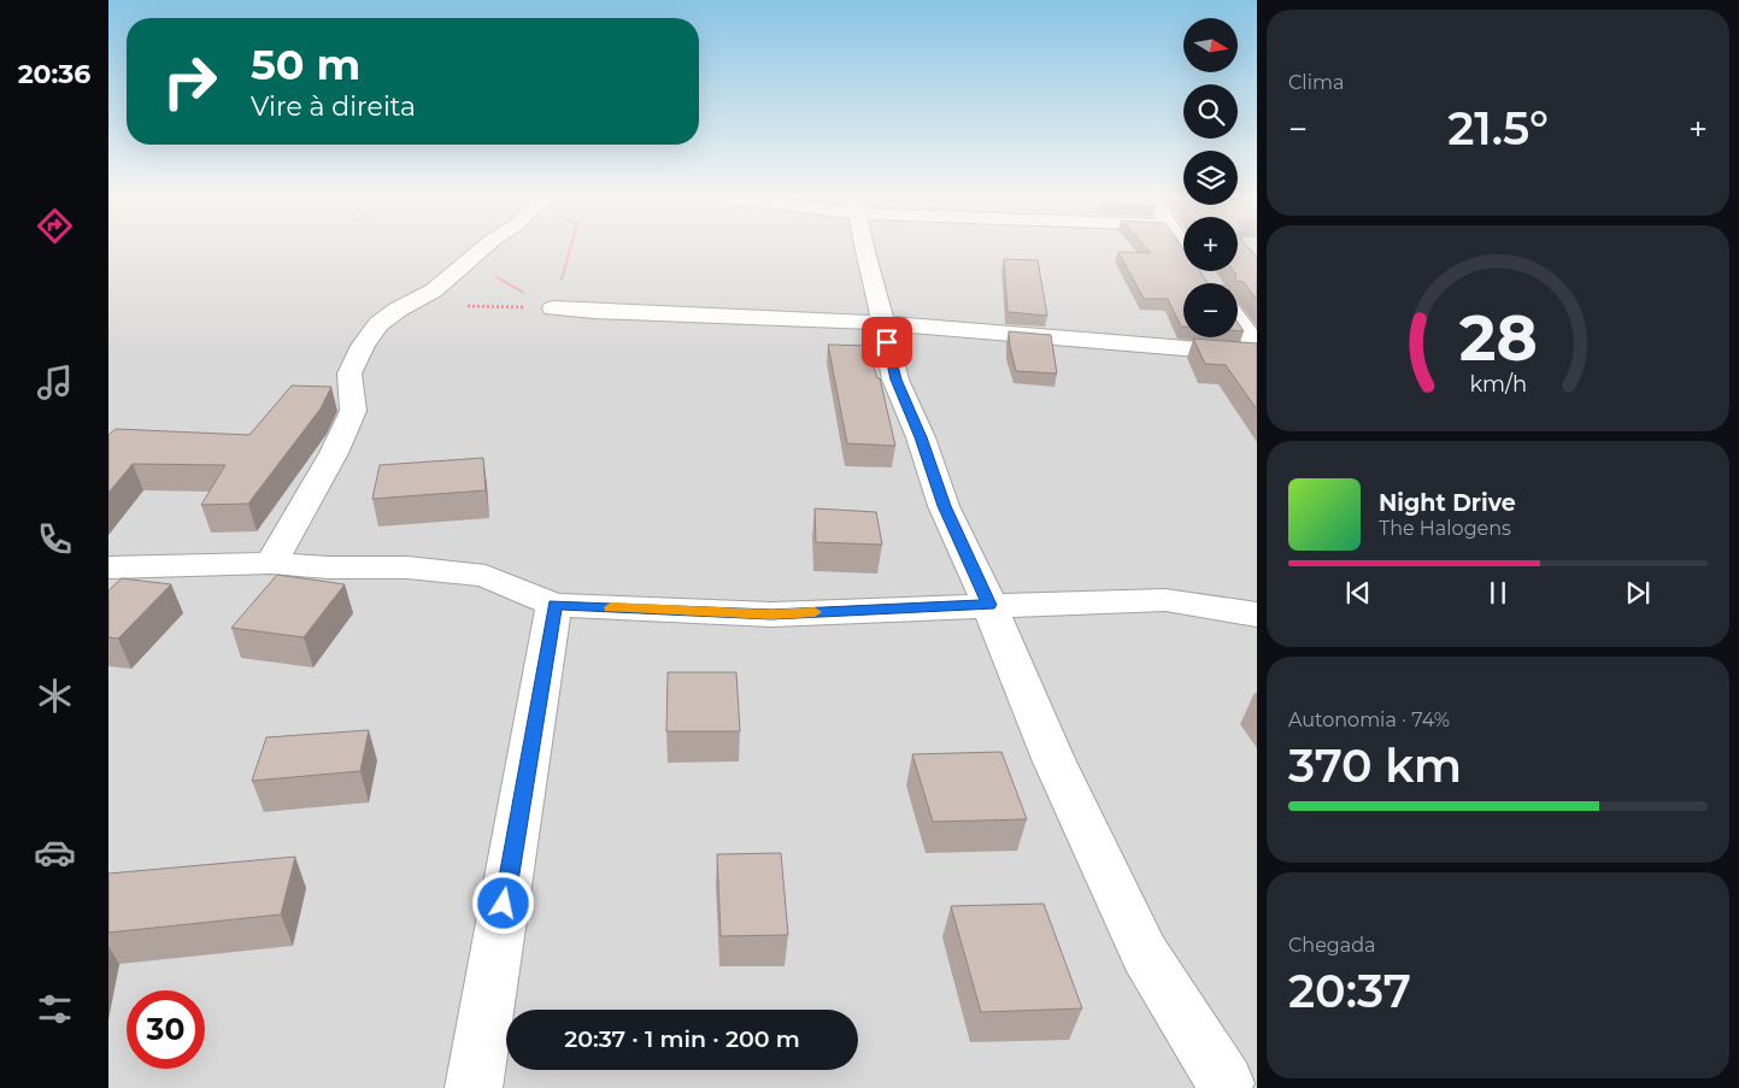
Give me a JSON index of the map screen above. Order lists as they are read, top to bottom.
{
  "north": "right",
  "page": {
    "tabs": "20:36",
    "tile": [
      "Clima",
      ["Autonomia · 74%", "370 km"],
      ["Chegada", "20:37"]
    ],
    "map_buttons": ["+", "−"],
    "turn": ["50 m", "Vire à direita"],
    "heat": ["−", "21.5°", "+"],
    "song": ["Night Drive", "The Halogens"],
    "limit": "30",
    "trip": "20:37 · 1 min · 200 m",
    "gauge": ["28", "km/h"]
  }
}
